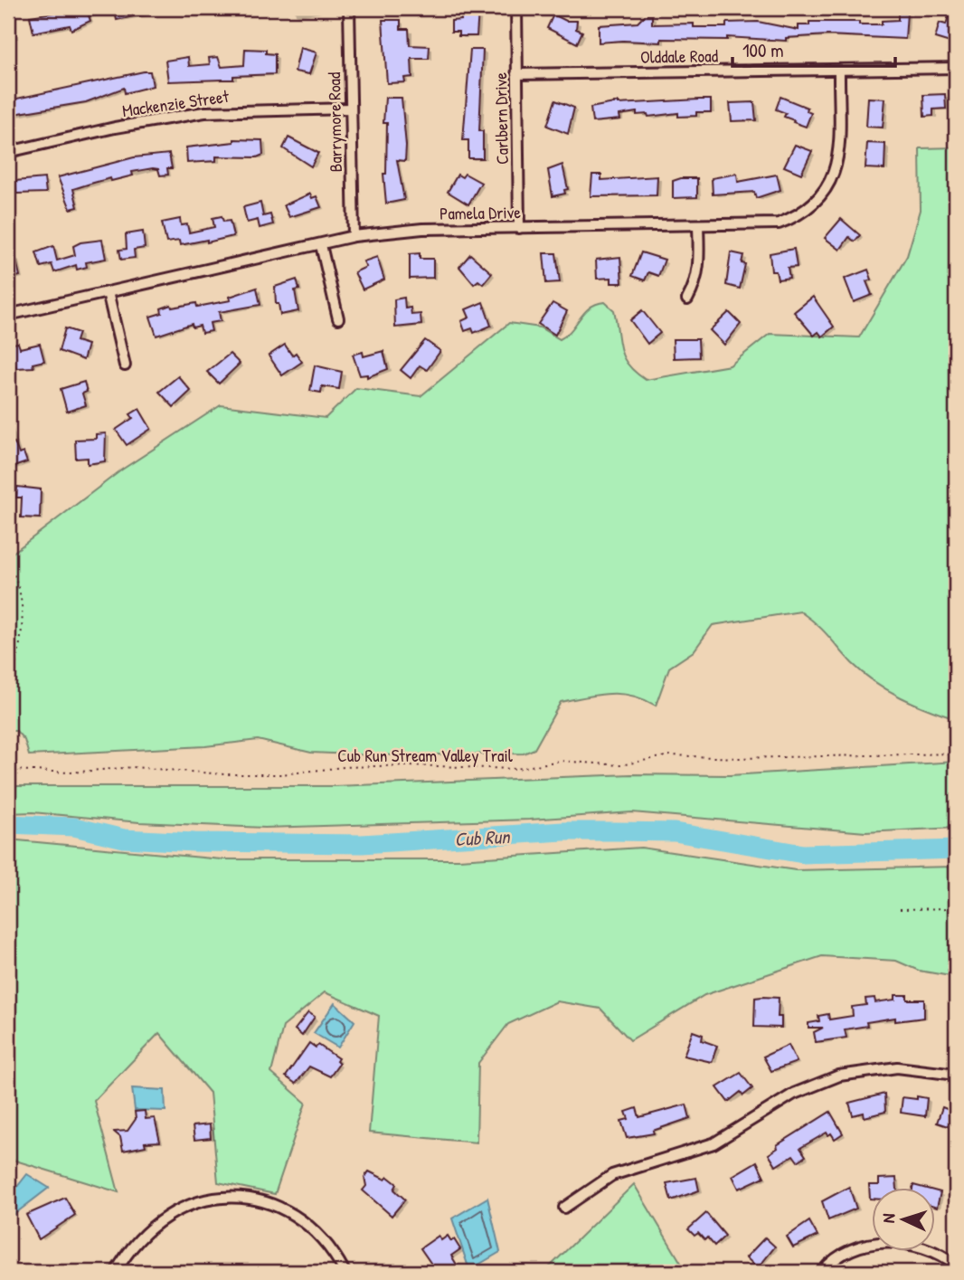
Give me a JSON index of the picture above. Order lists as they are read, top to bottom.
{
  "streets": {
    "street": [
      "Olddale Road",
      "Mackenzie Street",
      "Carlbern Drive",
      "Barrymore Road",
      "Pamela Drive"
    ],
    "path": ["Cub Run Stream Valley Trail"]
  },
  "crossings": [
    ["Olddale Road", "Carlbern Drive"],
    ["Olddale Road", "Pamela Drive"],
    ["Mackenzie Street", "Barrymore Road"],
    ["Carlbern Drive", "Pamela Drive"],
    ["Barrymore Road", "Pamela Drive"]
  ],
  "water": ["Cub Run"],
  "scale_bar": "100 m",
  "north": "left"
}
